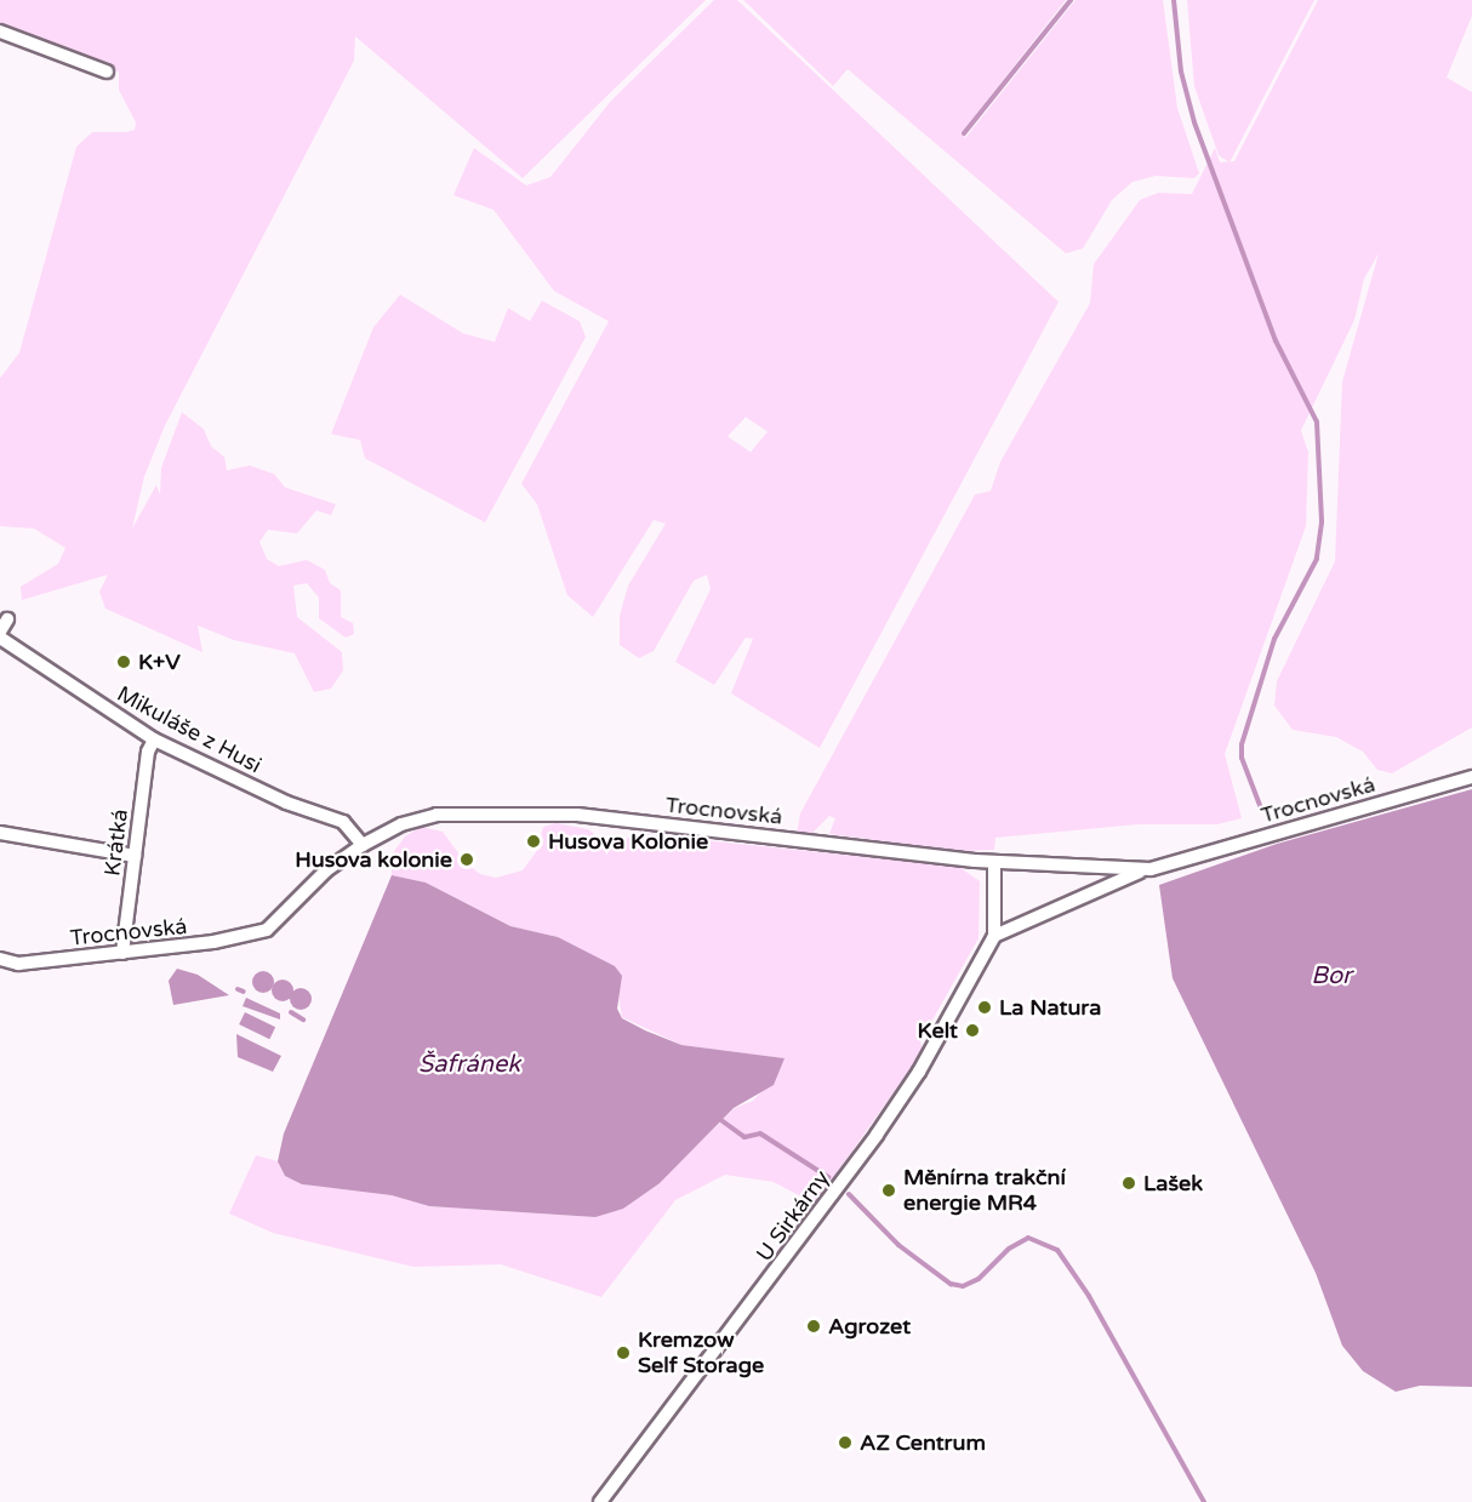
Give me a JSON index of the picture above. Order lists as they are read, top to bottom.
{
  "streets": {
    "street": [
      "Mikuláše z Husi",
      "Trocnovská",
      "Krátká",
      "U Sirkárny"
    ]
  },
  "crossings": [
    ["Mikuláše z Husi", "Trocnovská"],
    ["Mikuláše z Husi", "Krátká"],
    ["Trocnovská", "Krátká"],
    ["Trocnovská", "U Sirkárny"]
  ],
  "water": ["Bor", "Šafránek"],
  "places": [
    "K+V",
    "Husova Kolonie",
    "Husova kolonie",
    "La Natura",
    "Kelt",
    "Lašek",
    "Měnírna trakční energie MR4",
    "Agrozet",
    "Kremzow Self Storage",
    "AZ Centrum"
  ]
}
